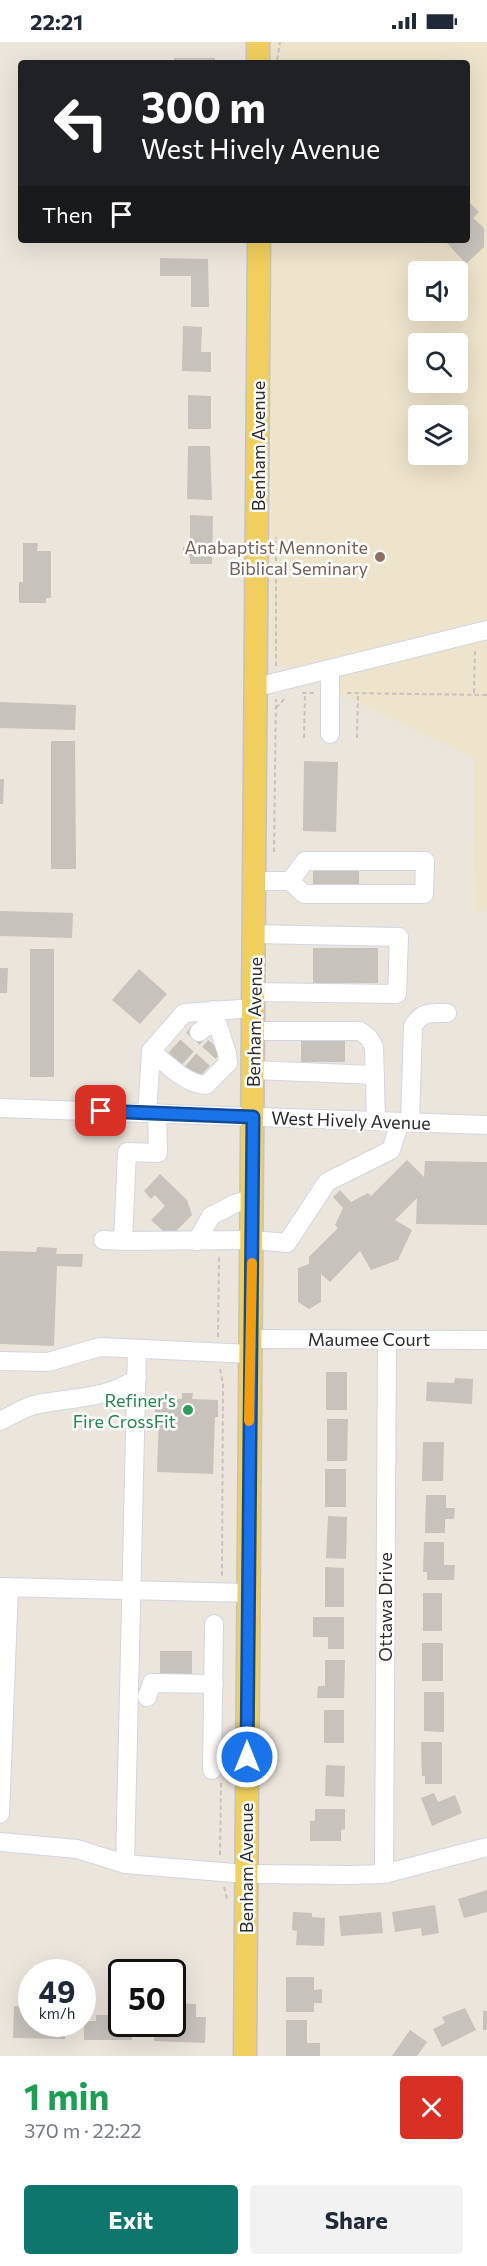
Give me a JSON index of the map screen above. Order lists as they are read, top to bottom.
{
  "streets": {
    "main road": ["Benham Avenue"],
    "street": ["West Hively Avenue", "Maumee Court", "Ottawa Drive"]
  },
  "crossings": [
    ["Benham Avenue", "West Hively Avenue"],
    ["Benham Avenue", "Maumee Court"],
    ["Maumee Court", "Ottawa Drive"]
  ],
  "places": ["Anabaptist Mennonite Biblical Seminary", "Refiner's Fire CrossFit"],
  "page": {
    "status": "22:21",
    "turn": ["300 m", "West Hively Avenue"],
    "then": "Then",
    "speed": "49 km/h",
    "limit": "50",
    "heading": ["1 min", "370 m · 22:22"],
    "buttons": ["Exit", "Share"]
  }
}
